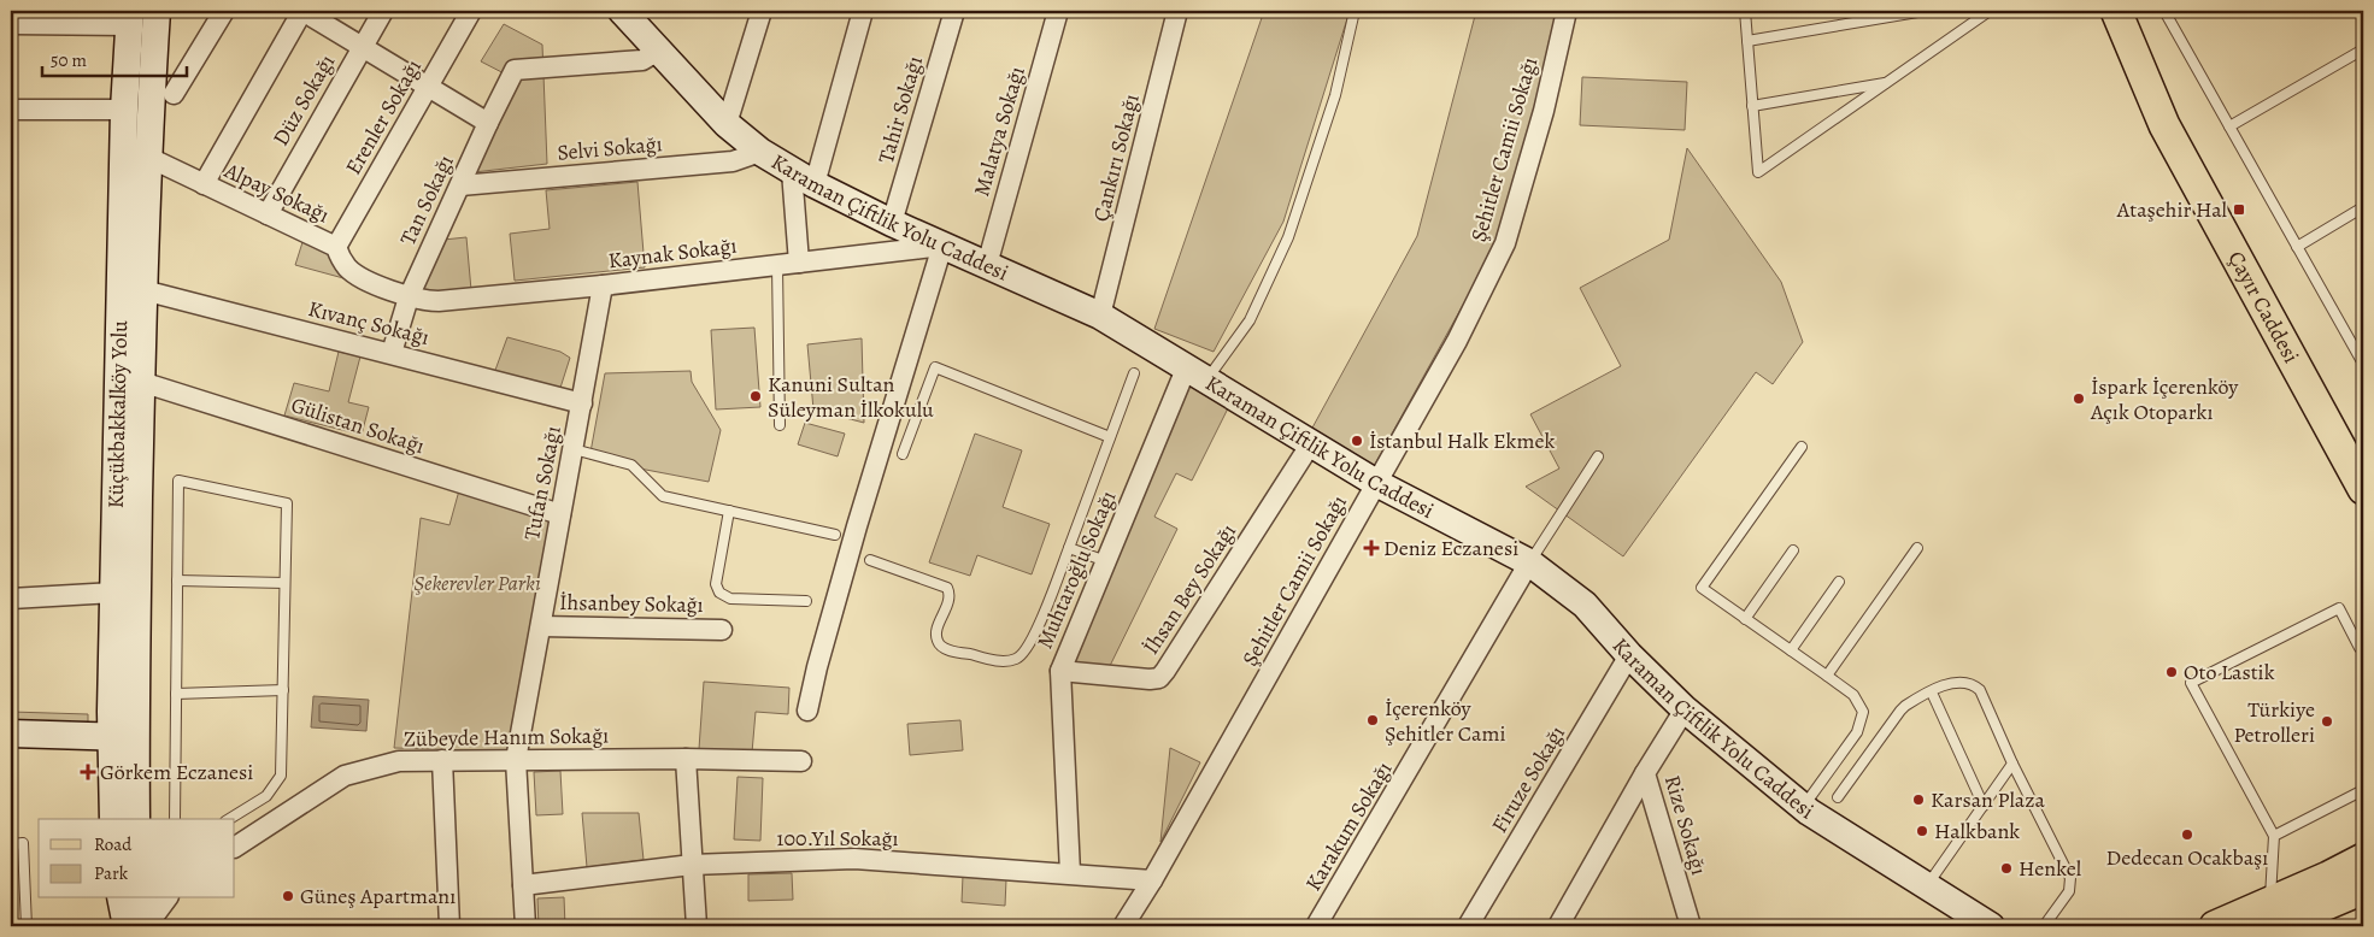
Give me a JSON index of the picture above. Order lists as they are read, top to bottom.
{
  "streets": {
    "main road": ["Çayır Caddesi"],
    "street": [
      "Düz Sokağı",
      "Tahir Sokağı",
      "Erenler Sokağı",
      "Malatya Sokağı",
      "Selvi Sokağı",
      "Şehitler Camii Sokağı",
      "Çankırı Sokağı",
      "Alpay Sokağı",
      "Tan Sokağı",
      "Karaman Çiftlik Yolu Caddesi",
      "Kaynak Sokağı",
      "Kıvanç Sokağı",
      "Küçükbakkalköy Yolu",
      "Gülistan Sokağı",
      "Tufan Sokağı",
      "Muhtaroğlu Sokağı",
      "İhsan Bey Sokağı",
      "İhsanbey Sokağı",
      "Zübeyde Hanım Sokağı",
      "Firuze Sokağı",
      "Rize Sokağı",
      "Karakum Sokağı",
      "100.Yıl Sokağı"
    ]
  },
  "crossings": [
    ["Düz Sokağı", "Alpay Sokağı"],
    ["Tahir Sokağı", "Karaman Çiftlik Yolu Caddesi"],
    ["Erenler Sokağı", "Alpay Sokağı"],
    ["Malatya Sokağı", "Karaman Çiftlik Yolu Caddesi"],
    ["Selvi Sokağı", "Tan Sokağı"],
    ["Selvi Sokağı", "Karaman Çiftlik Yolu Caddesi"],
    ["Şehitler Camii Sokağı", "Karaman Çiftlik Yolu Caddesi"],
    ["Şehitler Camii Sokağı", "100.Yıl Sokağı"],
    ["Çankırı Sokağı", "Karaman Çiftlik Yolu Caddesi"],
    ["Alpay Sokağı", "Tan Sokağı"],
    ["Alpay Sokağı", "Kaynak Sokağı"],
    ["Alpay Sokağı", "Küçükbakkalköy Yolu"],
    ["Tan Sokağı", "Karaman Çiftlik Yolu Caddesi"],
    ["Tan Sokağı", "Kaynak Sokağı"],
    ["Tan Sokağı", "Kıvanç Sokağı"],
    ["Karaman Çiftlik Yolu Caddesi", "Kaynak Sokağı"],
    ["Karaman Çiftlik Yolu Caddesi", "Muhtaroğlu Sokağı"],
    ["Karaman Çiftlik Yolu Caddesi", "İhsan Bey Sokağı"],
    ["Karaman Çiftlik Yolu Caddesi", "Firuze Sokağı"],
    ["Karaman Çiftlik Yolu Caddesi", "Rize Sokağı"],
    ["Karaman Çiftlik Yolu Caddesi", "Karakum Sokağı"],
    ["Kaynak Sokağı", "Tufan Sokağı"],
    ["Kıvanç Sokağı", "Küçükbakkalköy Yolu"],
    ["Kıvanç Sokağı", "Tufan Sokağı"],
    ["Küçükbakkalköy Yolu", "Gülistan Sokağı"],
    ["Gülistan Sokağı", "Tufan Sokağı"],
    ["Tufan Sokağı", "İhsanbey Sokağı"],
    ["Tufan Sokağı", "Zübeyde Hanım Sokağı"],
    ["Tufan Sokağı", "100.Yıl Sokağı"],
    ["Muhtaroğlu Sokağı", "İhsan Bey Sokağı"],
    ["Muhtaroğlu Sokağı", "100.Yıl Sokağı"]
  ],
  "parks": ["Şekerevler Parkı"],
  "places": {
    "transit": ["Ataşehir Hal"],
    "other": [
      "Kanuni Sultan Süleyman İlkokulu",
      "İspark İçerenköy Açık Otoparkı",
      "İstanbul Halk Ekmek",
      "Oto Lastik",
      "İçerenköy Şehitler Cami",
      "Türkiye Petrolleri",
      "Karsan Plaza",
      "Halkbank",
      "Dedecan Ocakbaşı",
      "Henkel",
      "Güneş Apartmanı"
    ],
    "health": ["Deniz Eczanesi", "Görkem Eczanesi"]
  },
  "legend": ["Road", "Park"],
  "scale_bar": "50 m"
}
